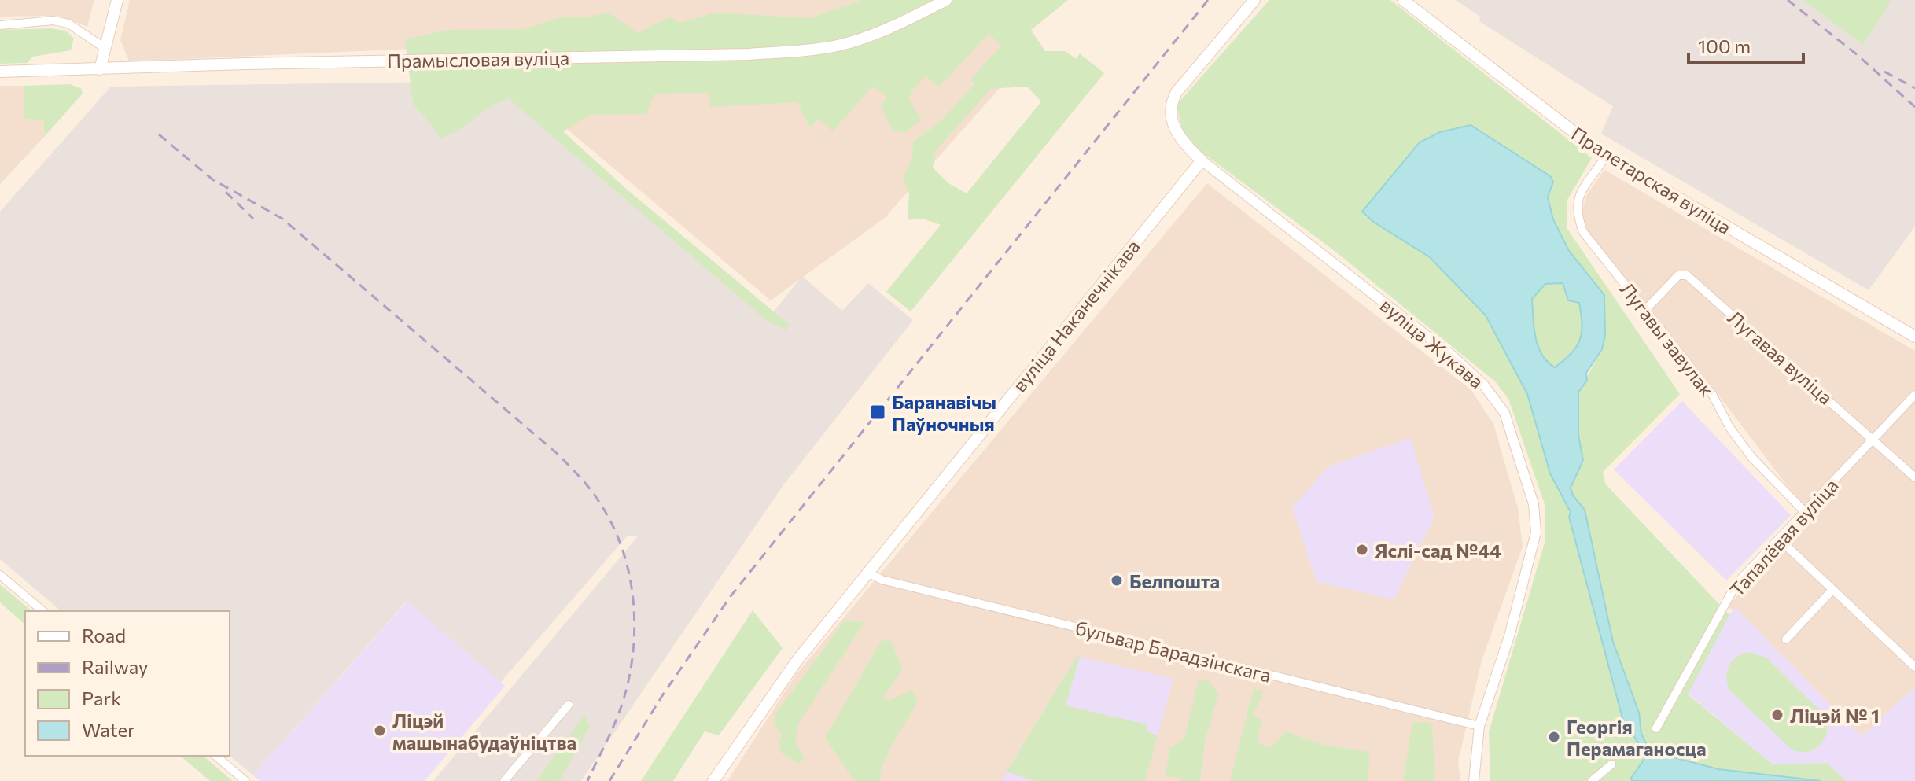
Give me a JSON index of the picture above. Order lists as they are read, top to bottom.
{
  "streets": {
    "main road": ["Прамысловая вуліца", "Пралетарская вуліца", "вуліца Наканечнікава"],
    "street": [
      "Лугавы завулак",
      "вуліца Жукава",
      "Лугавая вуліца",
      "Тапалёвая вуліца",
      "бульвар Барадзінскага"
    ]
  },
  "crossings": [
    ["Пралетарская вуліца", "Лугавы завулак"],
    ["вуліца Наканечнікава", "вуліца Жукава"],
    ["вуліца Наканечнікава", "бульвар Барадзінскага"],
    ["Лугавы завулак", "Лугавая вуліца"],
    ["Лугавы завулак", "Тапалёвая вуліца"],
    ["вуліца Жукава", "бульвар Барадзінскага"],
    ["Лугавая вуліца", "Тапалёвая вуліца"]
  ],
  "places": {
    "transit": ["Баранавічы Паўночныя"],
    "other": [
      "Яслі-сад №44",
      "Белпошта",
      "Ліцэй № 1",
      "Ліцэй машынабудаўніцтва",
      "Георгія Перамаганосца"
    ]
  },
  "legend": [
    "Road",
    "Railway",
    "Park",
    "Water"
  ],
  "scale_bar": "100 m"
}
